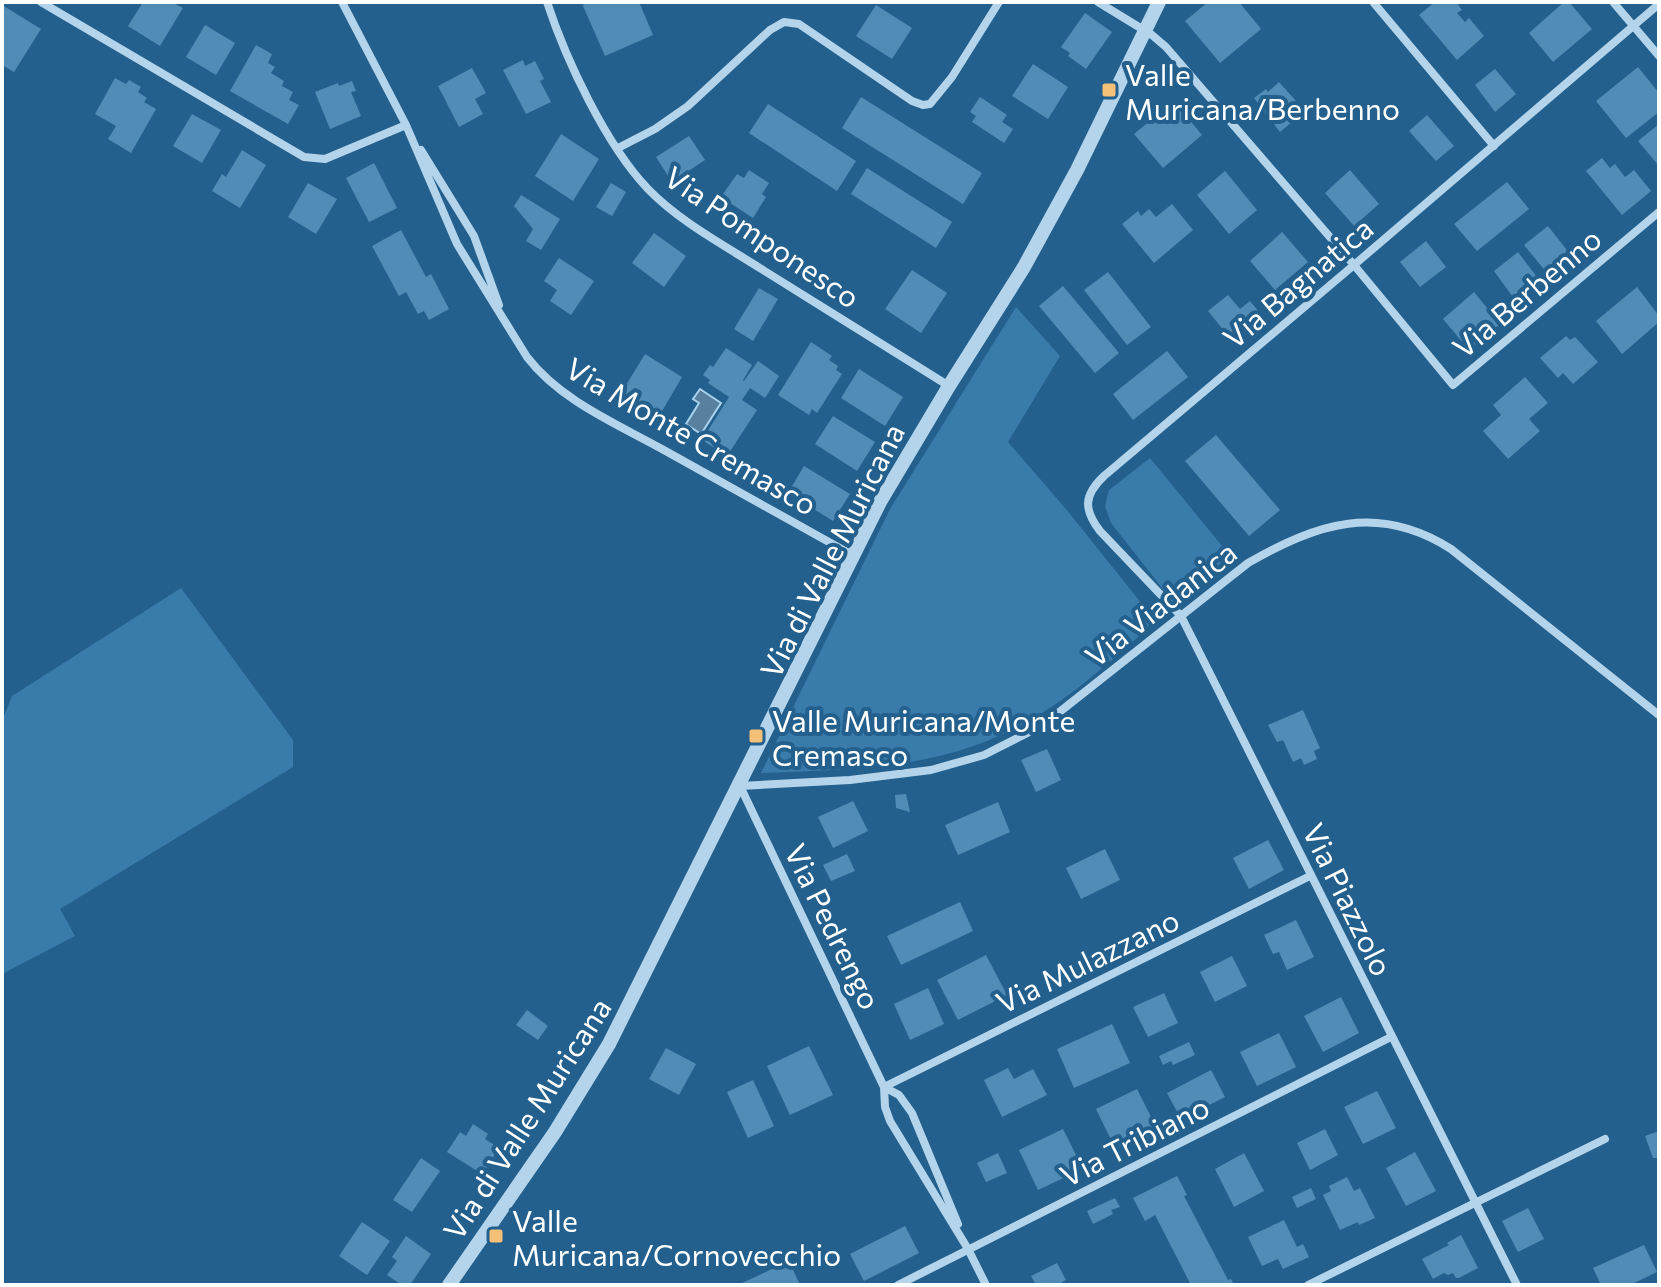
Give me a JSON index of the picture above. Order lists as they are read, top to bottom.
{
  "streets": {
    "street": [
      "Via Pomponesco",
      "Via Bagnatica",
      "Via Berbenno",
      "Via Monte Cremasco",
      "Via di Valle Muricana",
      "Via Viadanica",
      "Via Piazzolo",
      "Via Pedrengo",
      "Via Mulazzano",
      "Via Tribiano"
    ]
  },
  "crossings": [
    ["Via Pomponesco", "Via di Valle Muricana"],
    ["Via Bagnatica", "Via Berbenno"],
    ["Via Bagnatica", "Via Viadanica"],
    ["Via Bagnatica", "Via Piazzolo"],
    ["Via Berbenno", "Via di Valle Muricana"],
    ["Via Monte Cremasco", "Via di Valle Muricana"],
    ["Via di Valle Muricana", "Via Viadanica"],
    ["Via di Valle Muricana", "Via Pedrengo"],
    ["Via Viadanica", "Via Piazzolo"],
    ["Via Viadanica", "Via Pedrengo"],
    ["Via Piazzolo", "Via Mulazzano"],
    ["Via Piazzolo", "Via Tribiano"],
    ["Via Pedrengo", "Via Mulazzano"],
    ["Via Pedrengo", "Via Tribiano"]
  ],
  "places": {
    "transit": ["Valle Muricana/Berbenno", "Valle Muricana/Monte Cremasco", "Valle Muricana/Cornovecchio"]
  }
}
